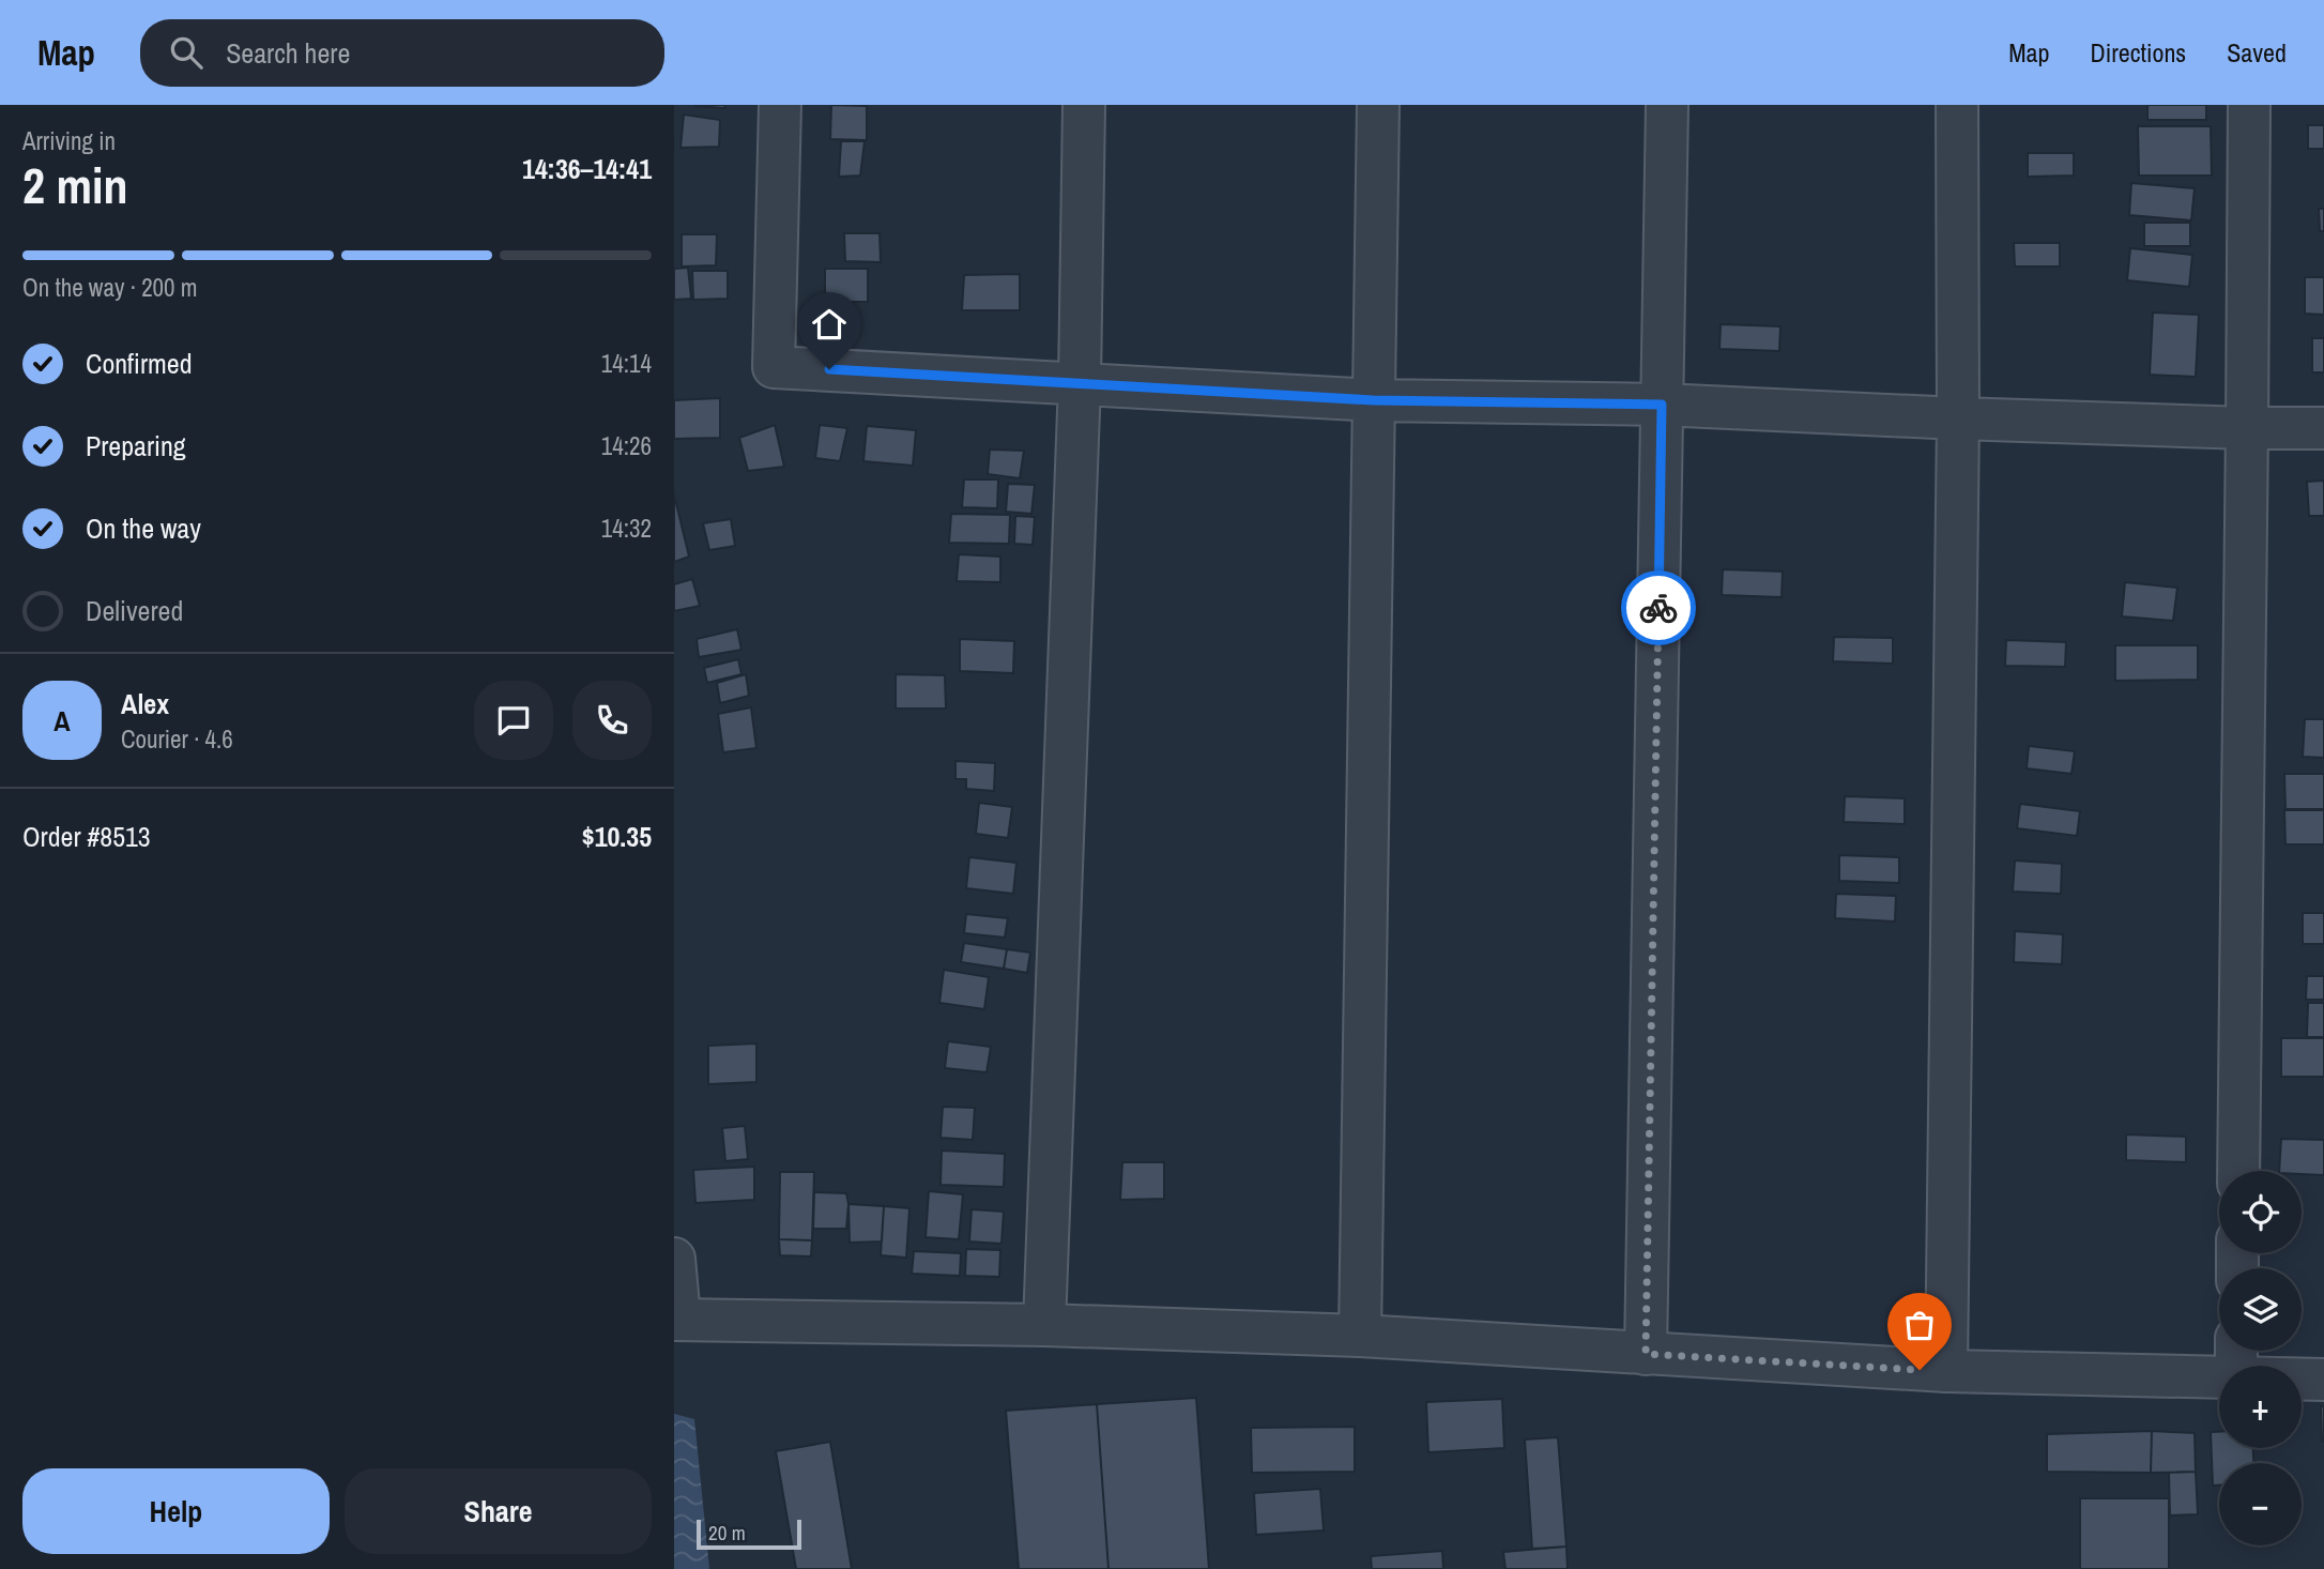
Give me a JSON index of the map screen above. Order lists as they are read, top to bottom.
{
  "scale_bar": "20 m",
  "page": {
    "header": "Map",
    "search": "Search here",
    "nav": ["Map", "Directions", "Saved"],
    "heading": ["2 min", "Arriving in", "14:36–14:41"],
    "panel": [
      "Alex",
      "Courier · 4.6",
      "Order #8513",
      "$10.35"
    ],
    "bar": "On the way · 200 m",
    "list": [
      ["Confirmed", "14:14"],
      ["Preparing", "14:26"],
      ["On the way", "14:32"],
      "Delivered"
    ],
    "round": "A",
    "map_buttons": ["+", "−"],
    "buttons": ["Help", "Share"],
    "scale": "20 m"
  }
}
